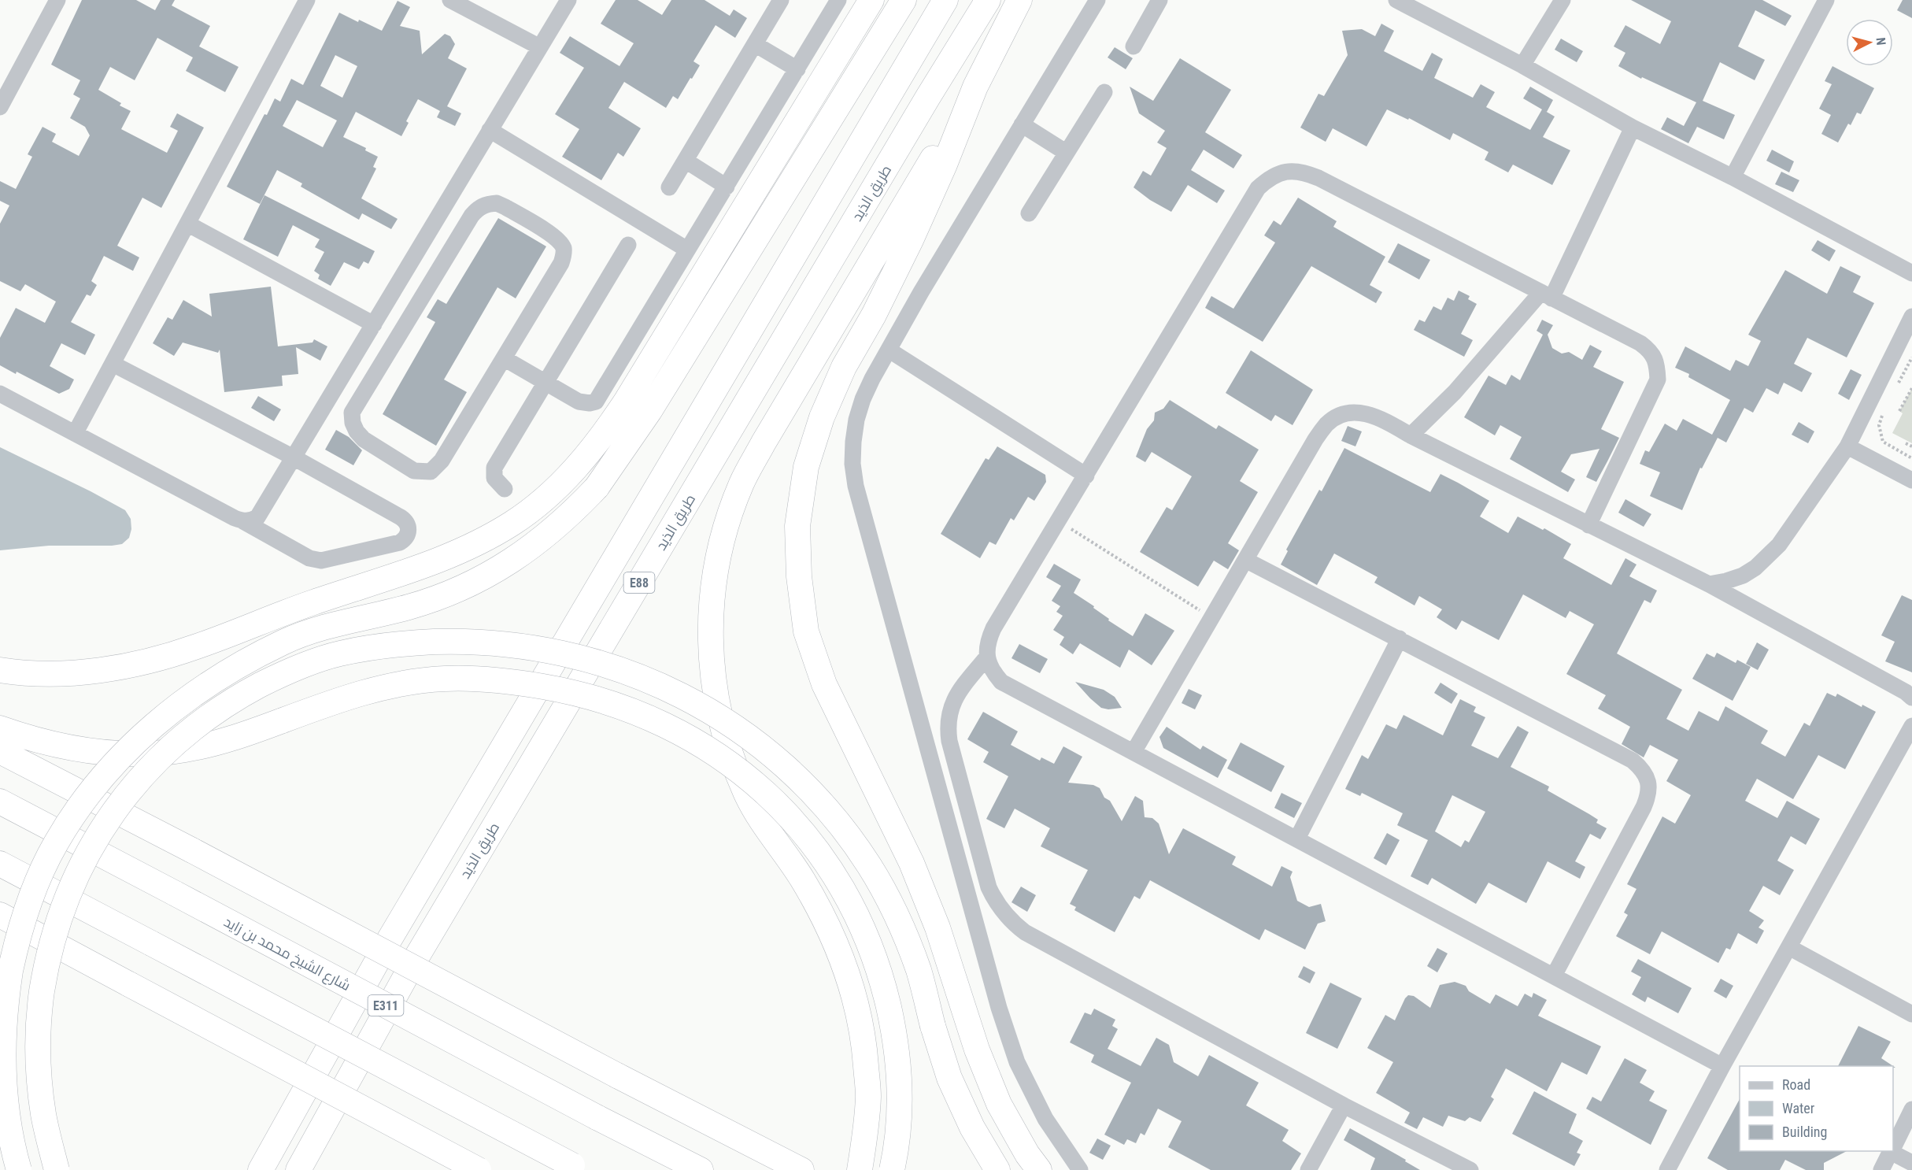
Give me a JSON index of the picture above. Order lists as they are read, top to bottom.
{
  "streets": {
    "highway": [
      "طريق الذيد",
      "E88",
      "شارع الشيخ محمد بن زايد",
      "E311"
    ]
  },
  "legend": ["Road", "Water", "Building"],
  "north": "right"
}
